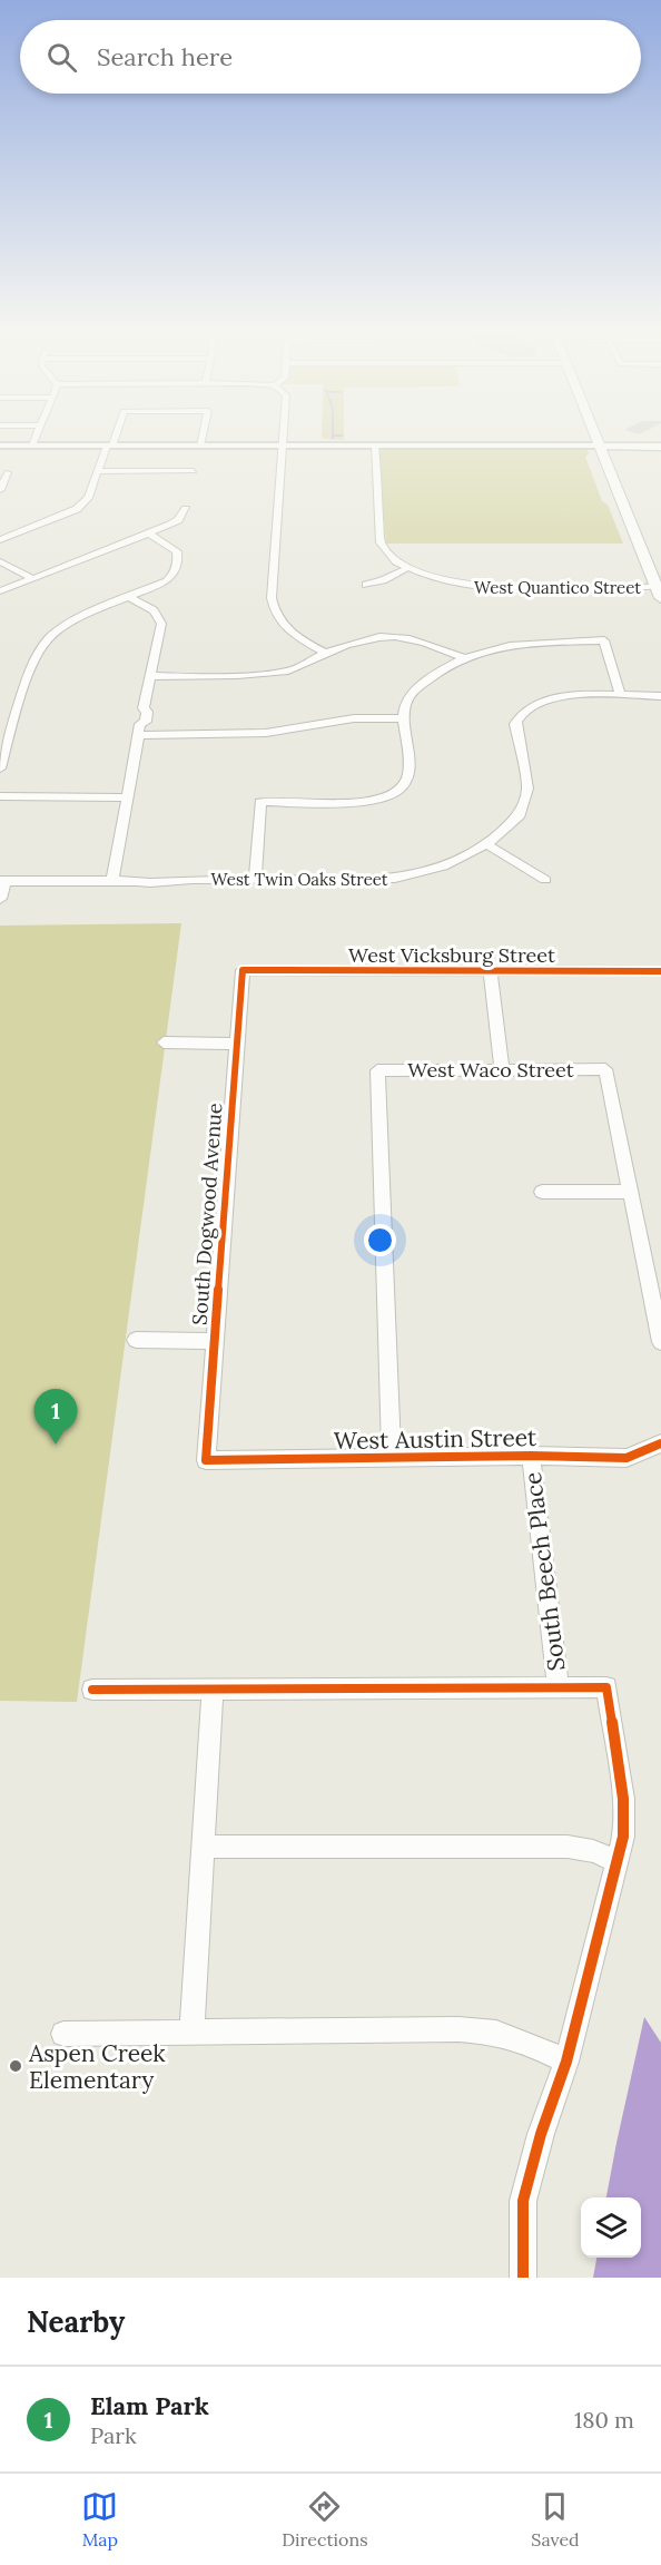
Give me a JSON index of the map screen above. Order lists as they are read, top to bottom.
{
  "streets": {
    "street": [
      "West Quantico Street",
      "West Twin Oaks Street",
      "West Vicksburg Street",
      "West Waco Street",
      "South Dogwood Avenue",
      "West Austin Street",
      "South Beech Place"
    ]
  },
  "crossings": [
    ["West Vicksburg Street", "South Dogwood Avenue"],
    ["West Waco Street", "West Austin Street"],
    ["South Dogwood Avenue", "West Austin Street"],
    ["West Austin Street", "South Beech Place"]
  ],
  "places": ["Aspen Creek Elementary"],
  "page": {
    "search": "Search here",
    "pins": "1",
    "heading": "Nearby",
    "list": [
      {
        "mark": "1",
        "name": "Elam Park",
        "note": "Park",
        "value": "180 m"
      }
    ],
    "nav": ["Map", "Directions", "Saved"]
  }
}
